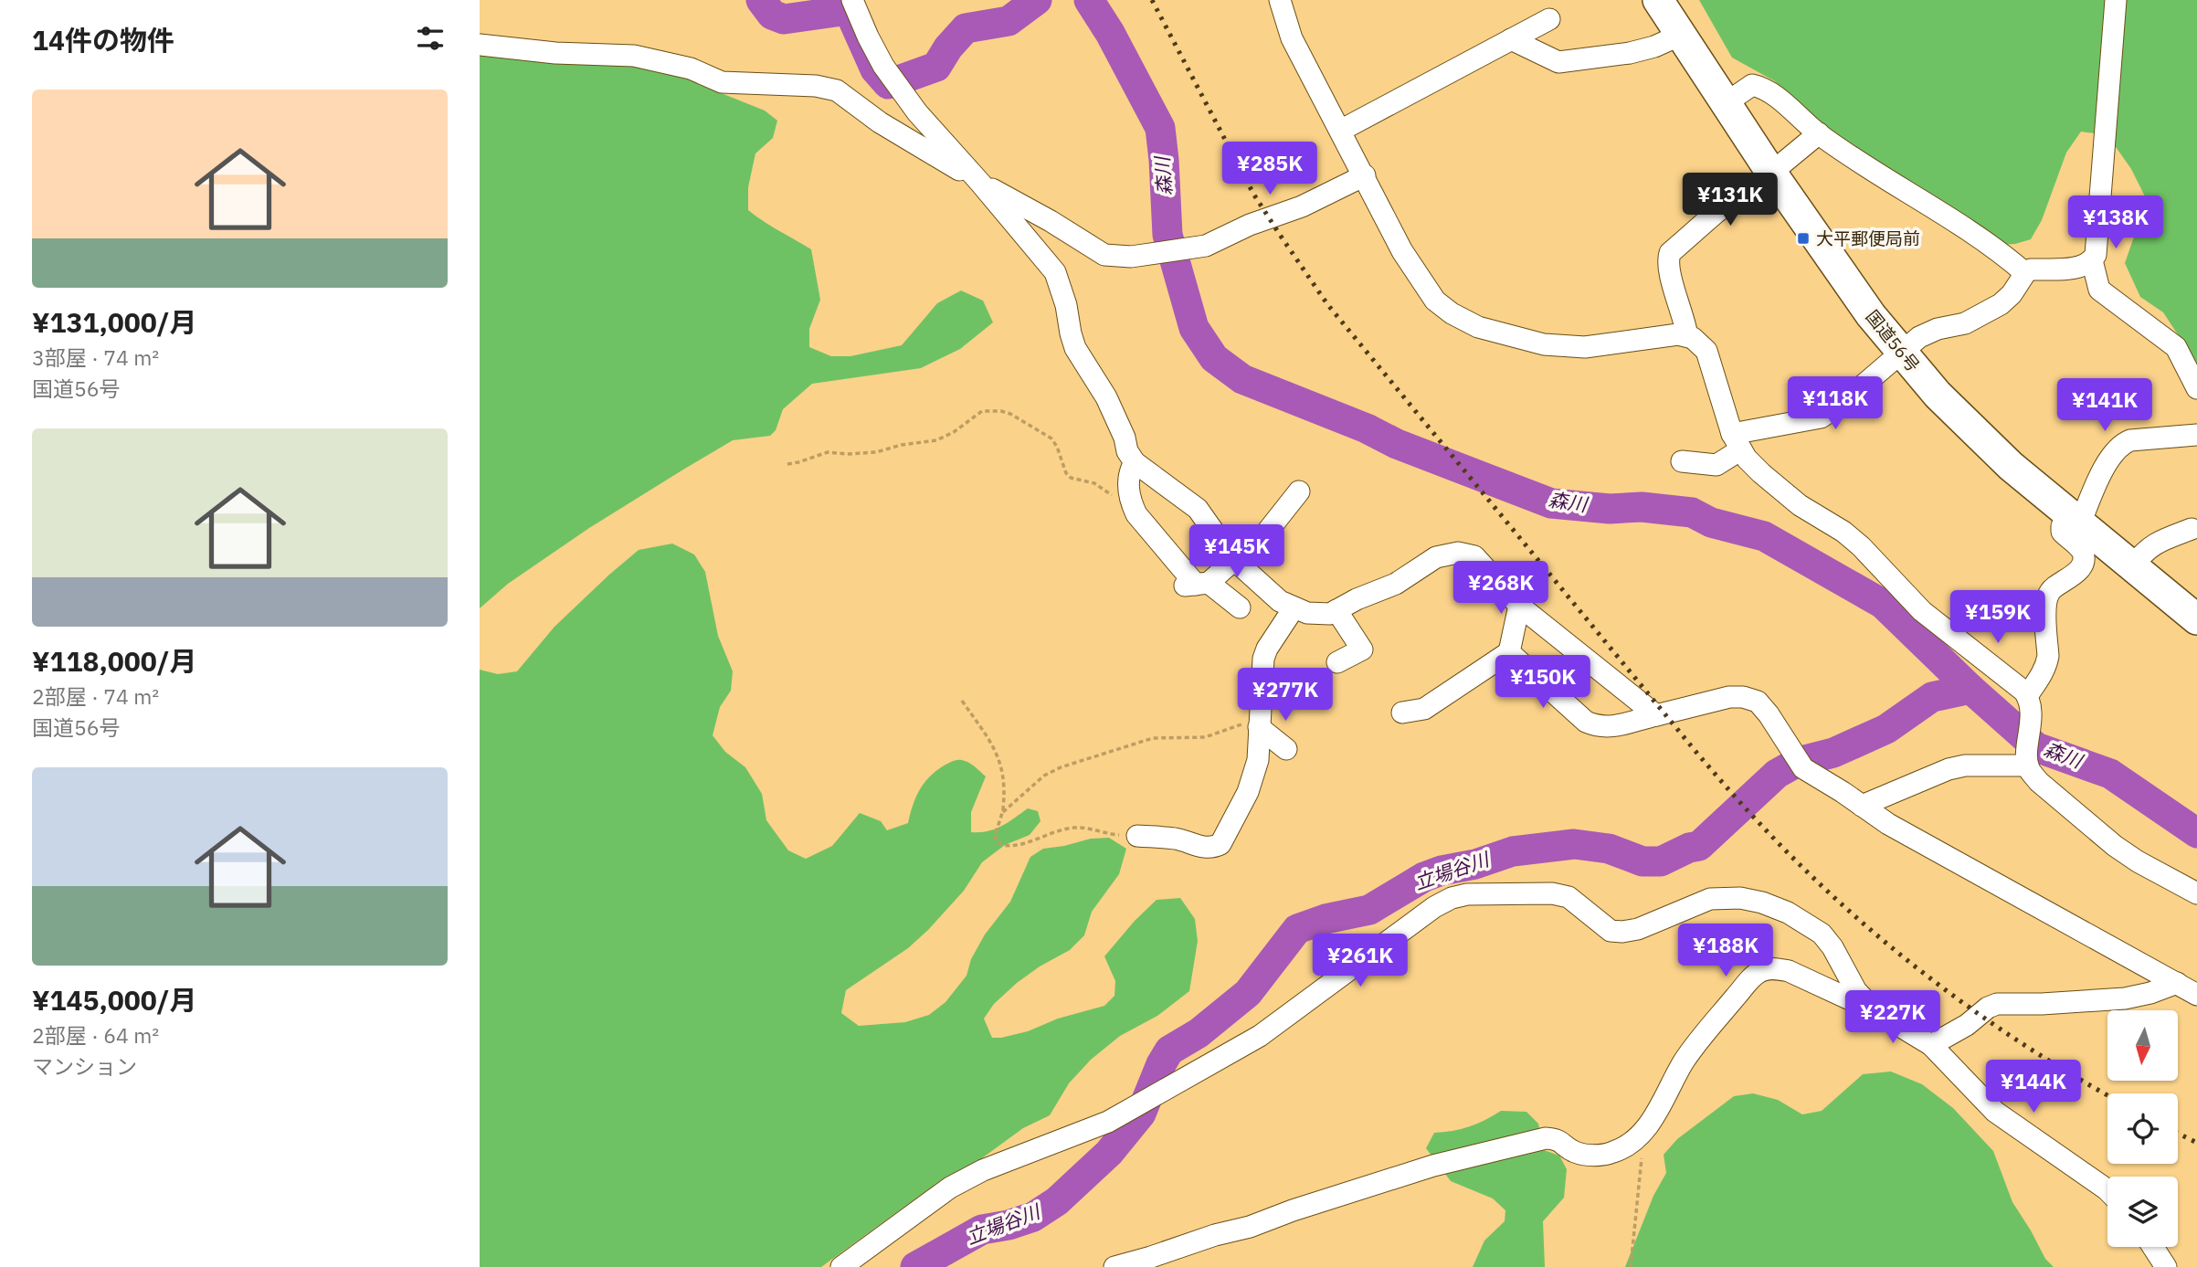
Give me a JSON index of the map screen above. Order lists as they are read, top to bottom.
{
  "streets": {
    "highway": ["国道56号"]
  },
  "water": ["森川", "立場谷川"],
  "places": {
    "transit": ["大平郵便局前"]
  },
  "north": "bottom",
  "page": {
    "heading": "14件の物件",
    "list": [
      {
        "name": "¥131,000/月",
        "note": "3部屋 · 74 m² · 国道56号"
      },
      {
        "name": "¥118,000/月",
        "note": "2部屋 · 74 m² · 国道56号"
      },
      {
        "name": "¥145,000/月",
        "note": "2部屋 · 64 m² · マンション"
      }
    ],
    "price": [
      "¥285K",
      "¥131K",
      "¥138K",
      "¥118K",
      "¥141K",
      "¥145K",
      "¥268K",
      "¥159K",
      "¥150K",
      "¥277K",
      "¥188K",
      "¥261K",
      "¥227K",
      "¥144K"
    ]
  }
}
